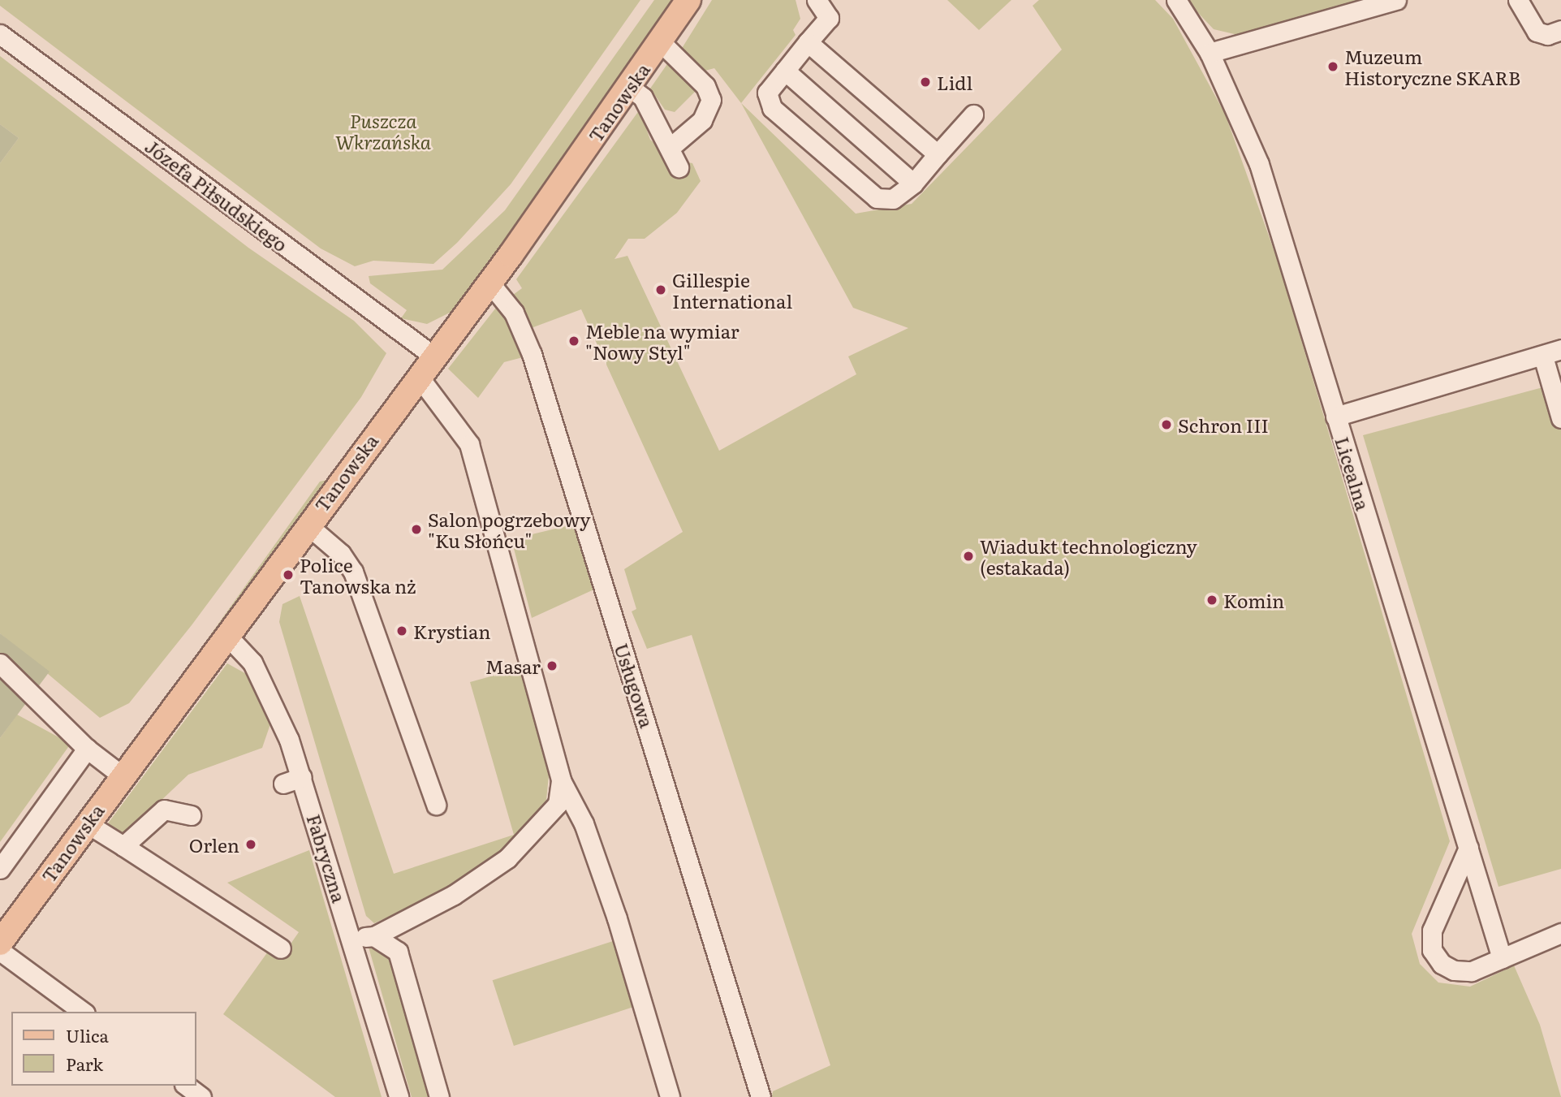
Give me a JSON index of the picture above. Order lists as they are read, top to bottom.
{
  "streets": {
    "main road": ["Tanowska"],
    "street": [
      "Józefa Piłsudskiego",
      "Licealna",
      "Usługowa",
      "Fabryczna"
    ]
  },
  "crossings": [
    ["Tanowska", "Józefa Piłsudskiego"],
    ["Tanowska", "Usługowa"],
    ["Tanowska", "Fabryczna"]
  ],
  "parks": ["Puszcza Wkrzańska"],
  "places": [
    "Muzeum Historyczne SKARB",
    "Lidl",
    "Gillespie International",
    "Meble na wymiar \"Nowy Styl\"",
    "Schron III",
    "Salon pogrzebowy \"Ku Słońcu\"",
    "Wiadukt technologiczny (estakada)",
    "Police Tanowska nż",
    "Komin",
    "Krystian",
    "Masar",
    "Orlen"
  ],
  "legend": ["Ulica", "Park"]
}
